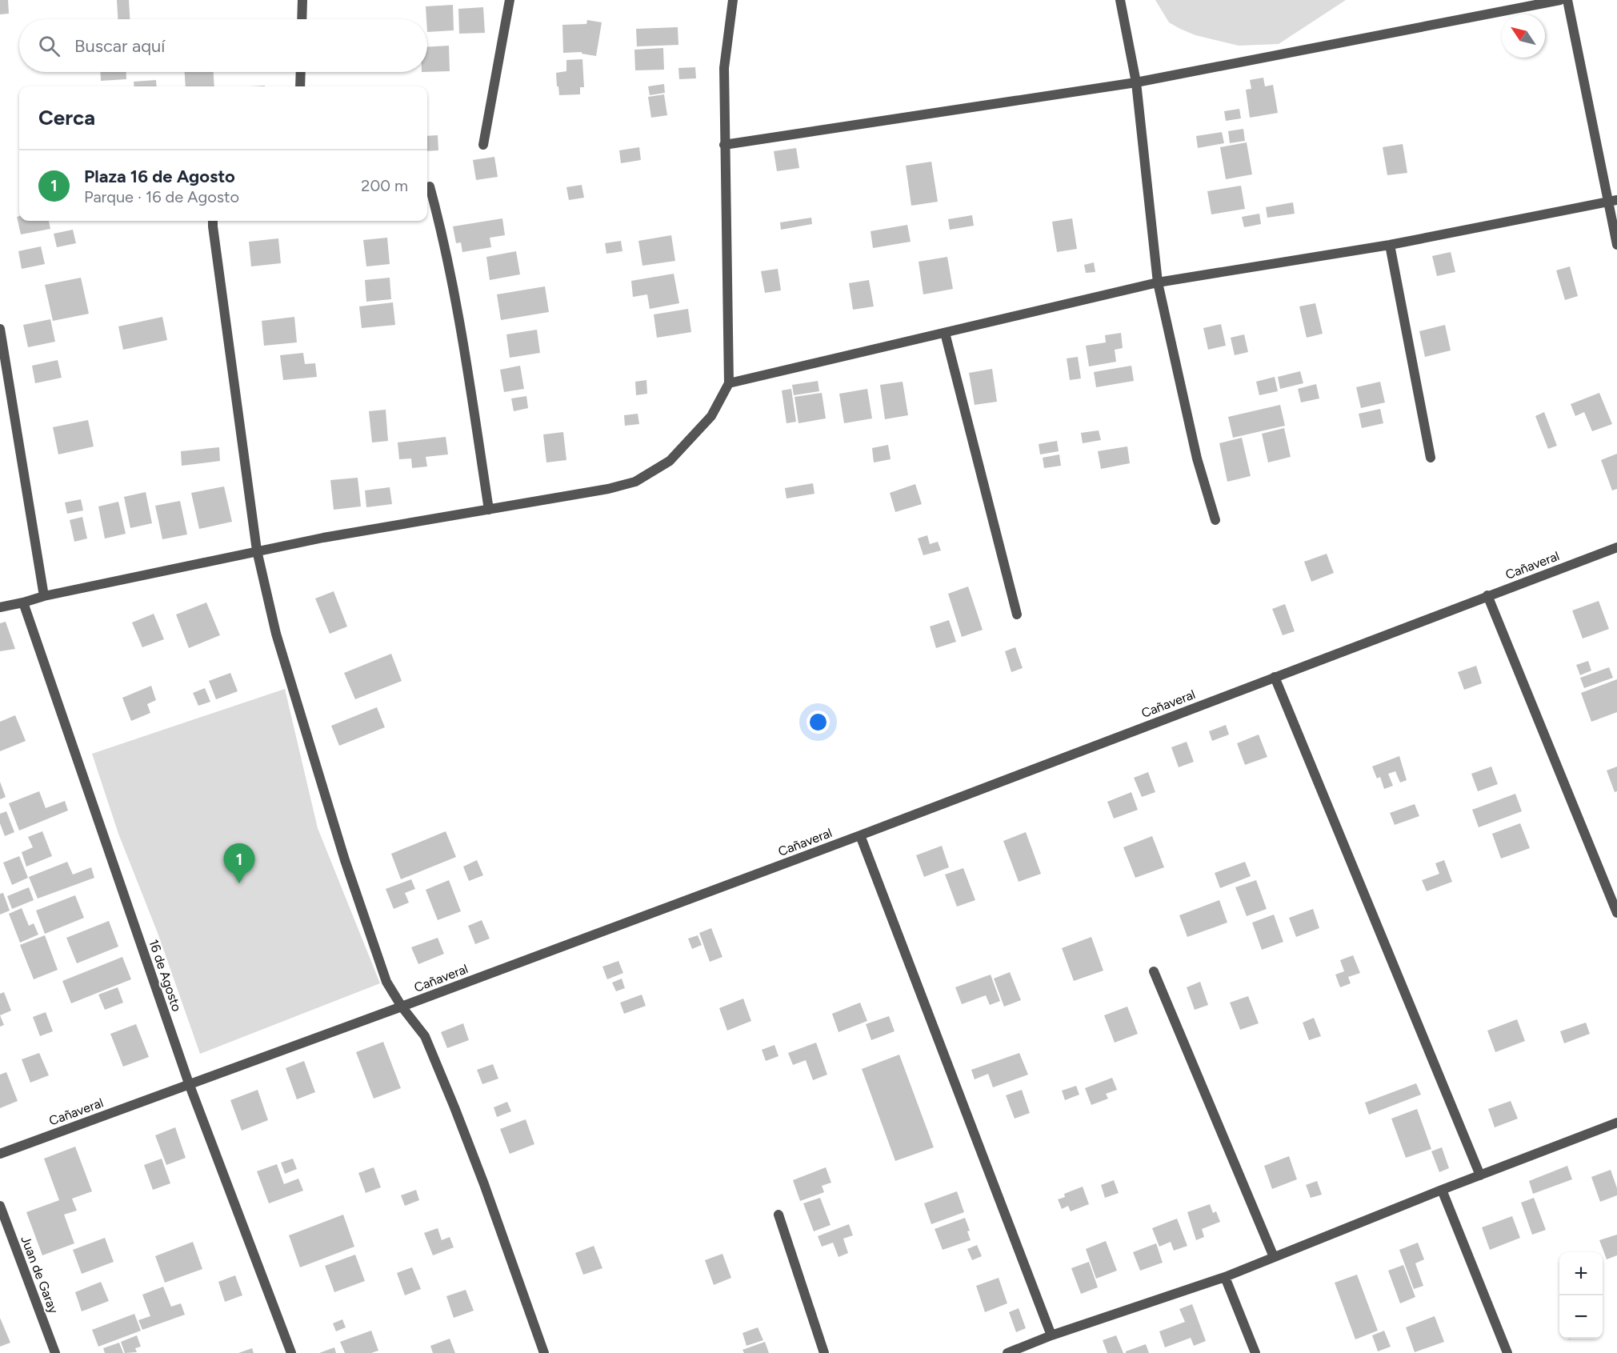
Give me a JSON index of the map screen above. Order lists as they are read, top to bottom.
{
  "streets": {
    "street": ["Cañaveral", "16 de Agosto", "Juan de Garay"]
  },
  "crossings": [
    ["Cañaveral", "16 de Agosto"]
  ],
  "north": "top left",
  "page": {
    "search": "Buscar aquí",
    "heading": "Cerca",
    "list": [
      {
        "mark": "1",
        "name": "Plaza 16 de Agosto",
        "note": "Parque · 16 de Agosto",
        "value": "200 m"
      }
    ],
    "pins": "1",
    "map_buttons": ["+", "−"]
  }
}
